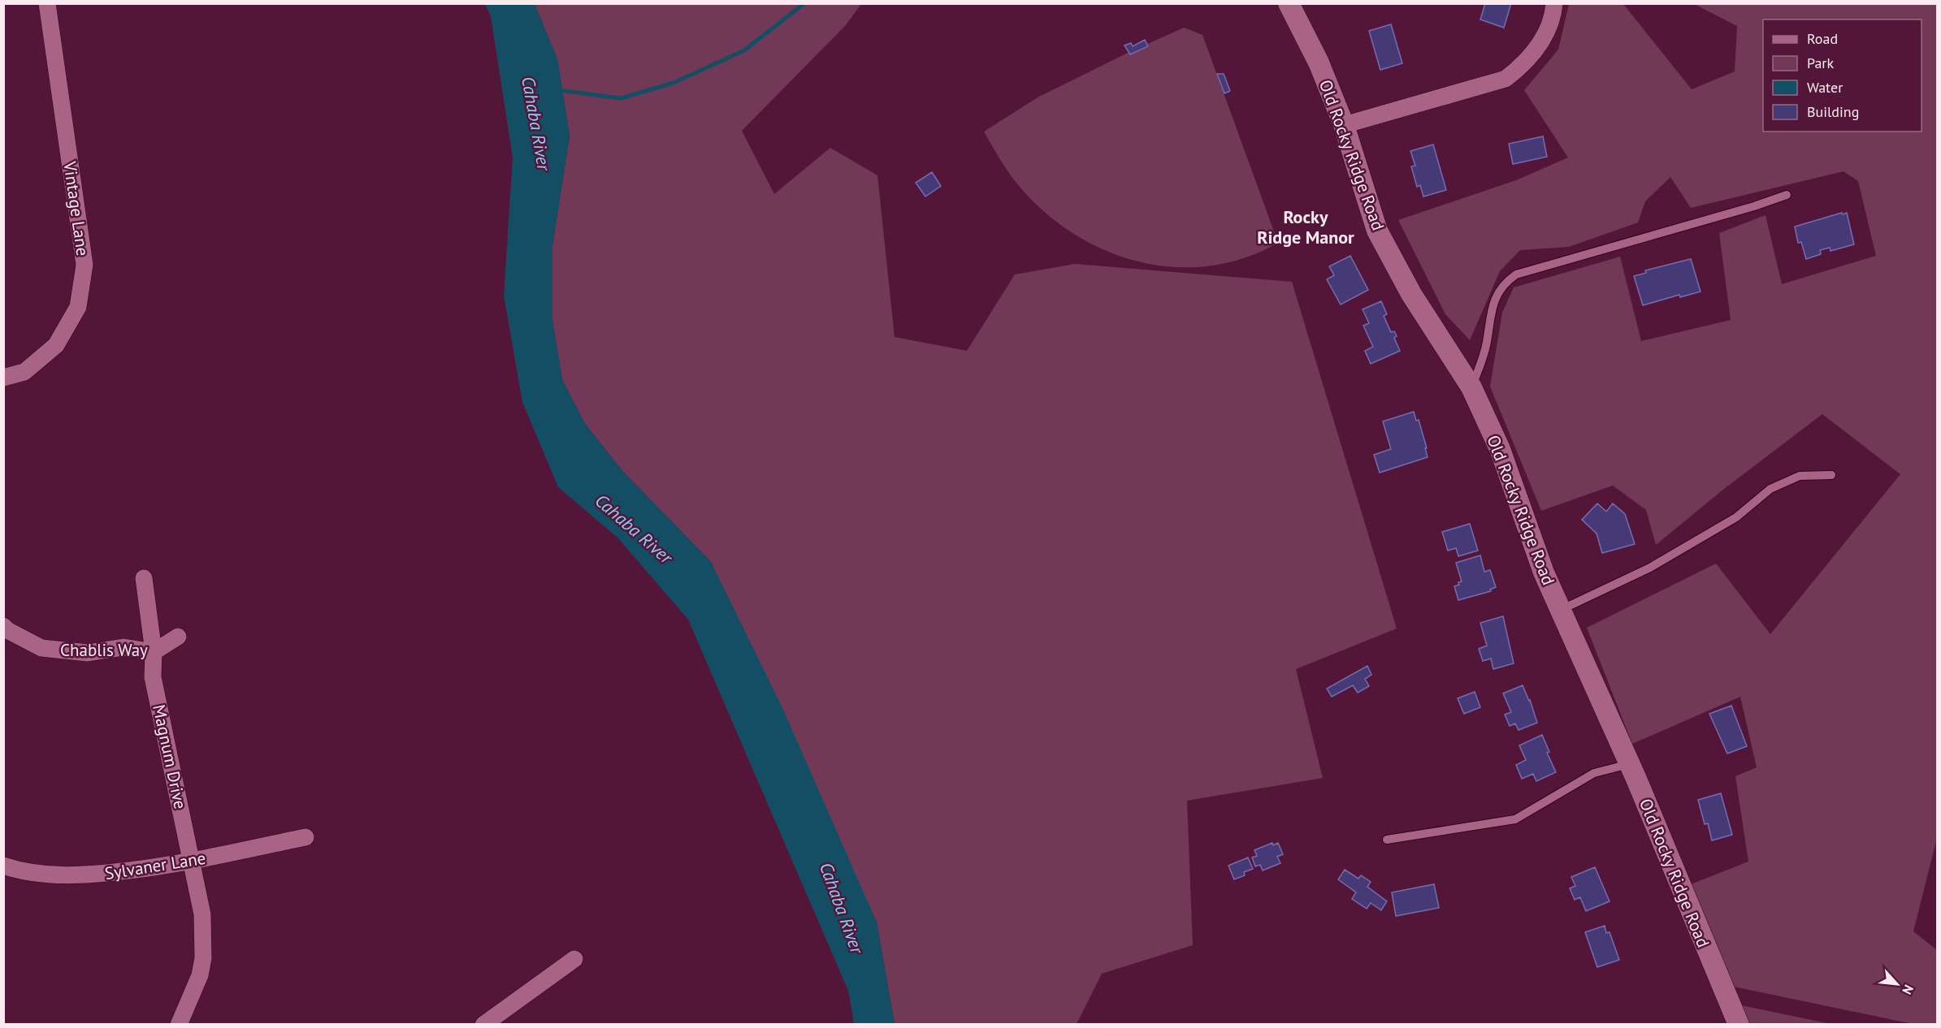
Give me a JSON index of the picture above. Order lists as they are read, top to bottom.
{
  "streets": {
    "street": [
      "Old Rocky Ridge Road",
      "Vintage Lane",
      "Chablis Way",
      "Magnum Drive",
      "Sylvaner Lane"
    ]
  },
  "crossings": [
    ["Chablis Way", "Magnum Drive"],
    ["Magnum Drive", "Sylvaner Lane"]
  ],
  "districts": ["Rocky Ridge Manor"],
  "water": ["Cahaba River"],
  "legend": [
    "Road",
    "Park",
    "Water",
    "Building"
  ],
  "north": "bottom right"
}
